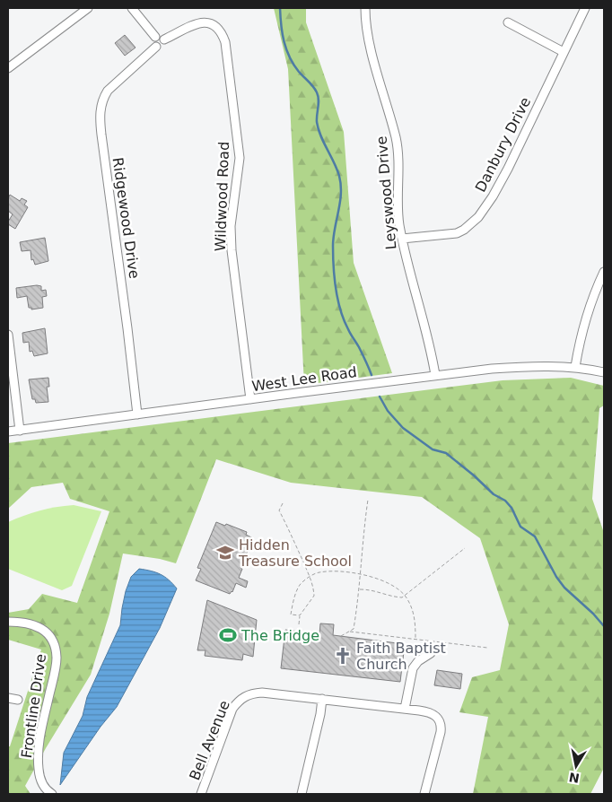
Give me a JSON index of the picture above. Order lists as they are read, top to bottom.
{
  "streets": {
    "street": [
      "Danbury Drive",
      "Leyswood Drive",
      "Wildwood Road",
      "Ridgewood Drive",
      "West Lee Road",
      "Frontline Drive",
      "Bell Avenue"
    ]
  },
  "crossings": [
    ["Danbury Drive", "Leyswood Drive"],
    ["Leyswood Drive", "West Lee Road"],
    ["Wildwood Road", "Ridgewood Drive"],
    ["Wildwood Road", "West Lee Road"],
    ["Ridgewood Drive", "West Lee Road"]
  ],
  "places": {
    "school or university": ["Hidden Treasure School"],
    "sports": ["The Bridge"],
    "church": ["Faith Baptist Church"]
  },
  "north": "bottom"
}
